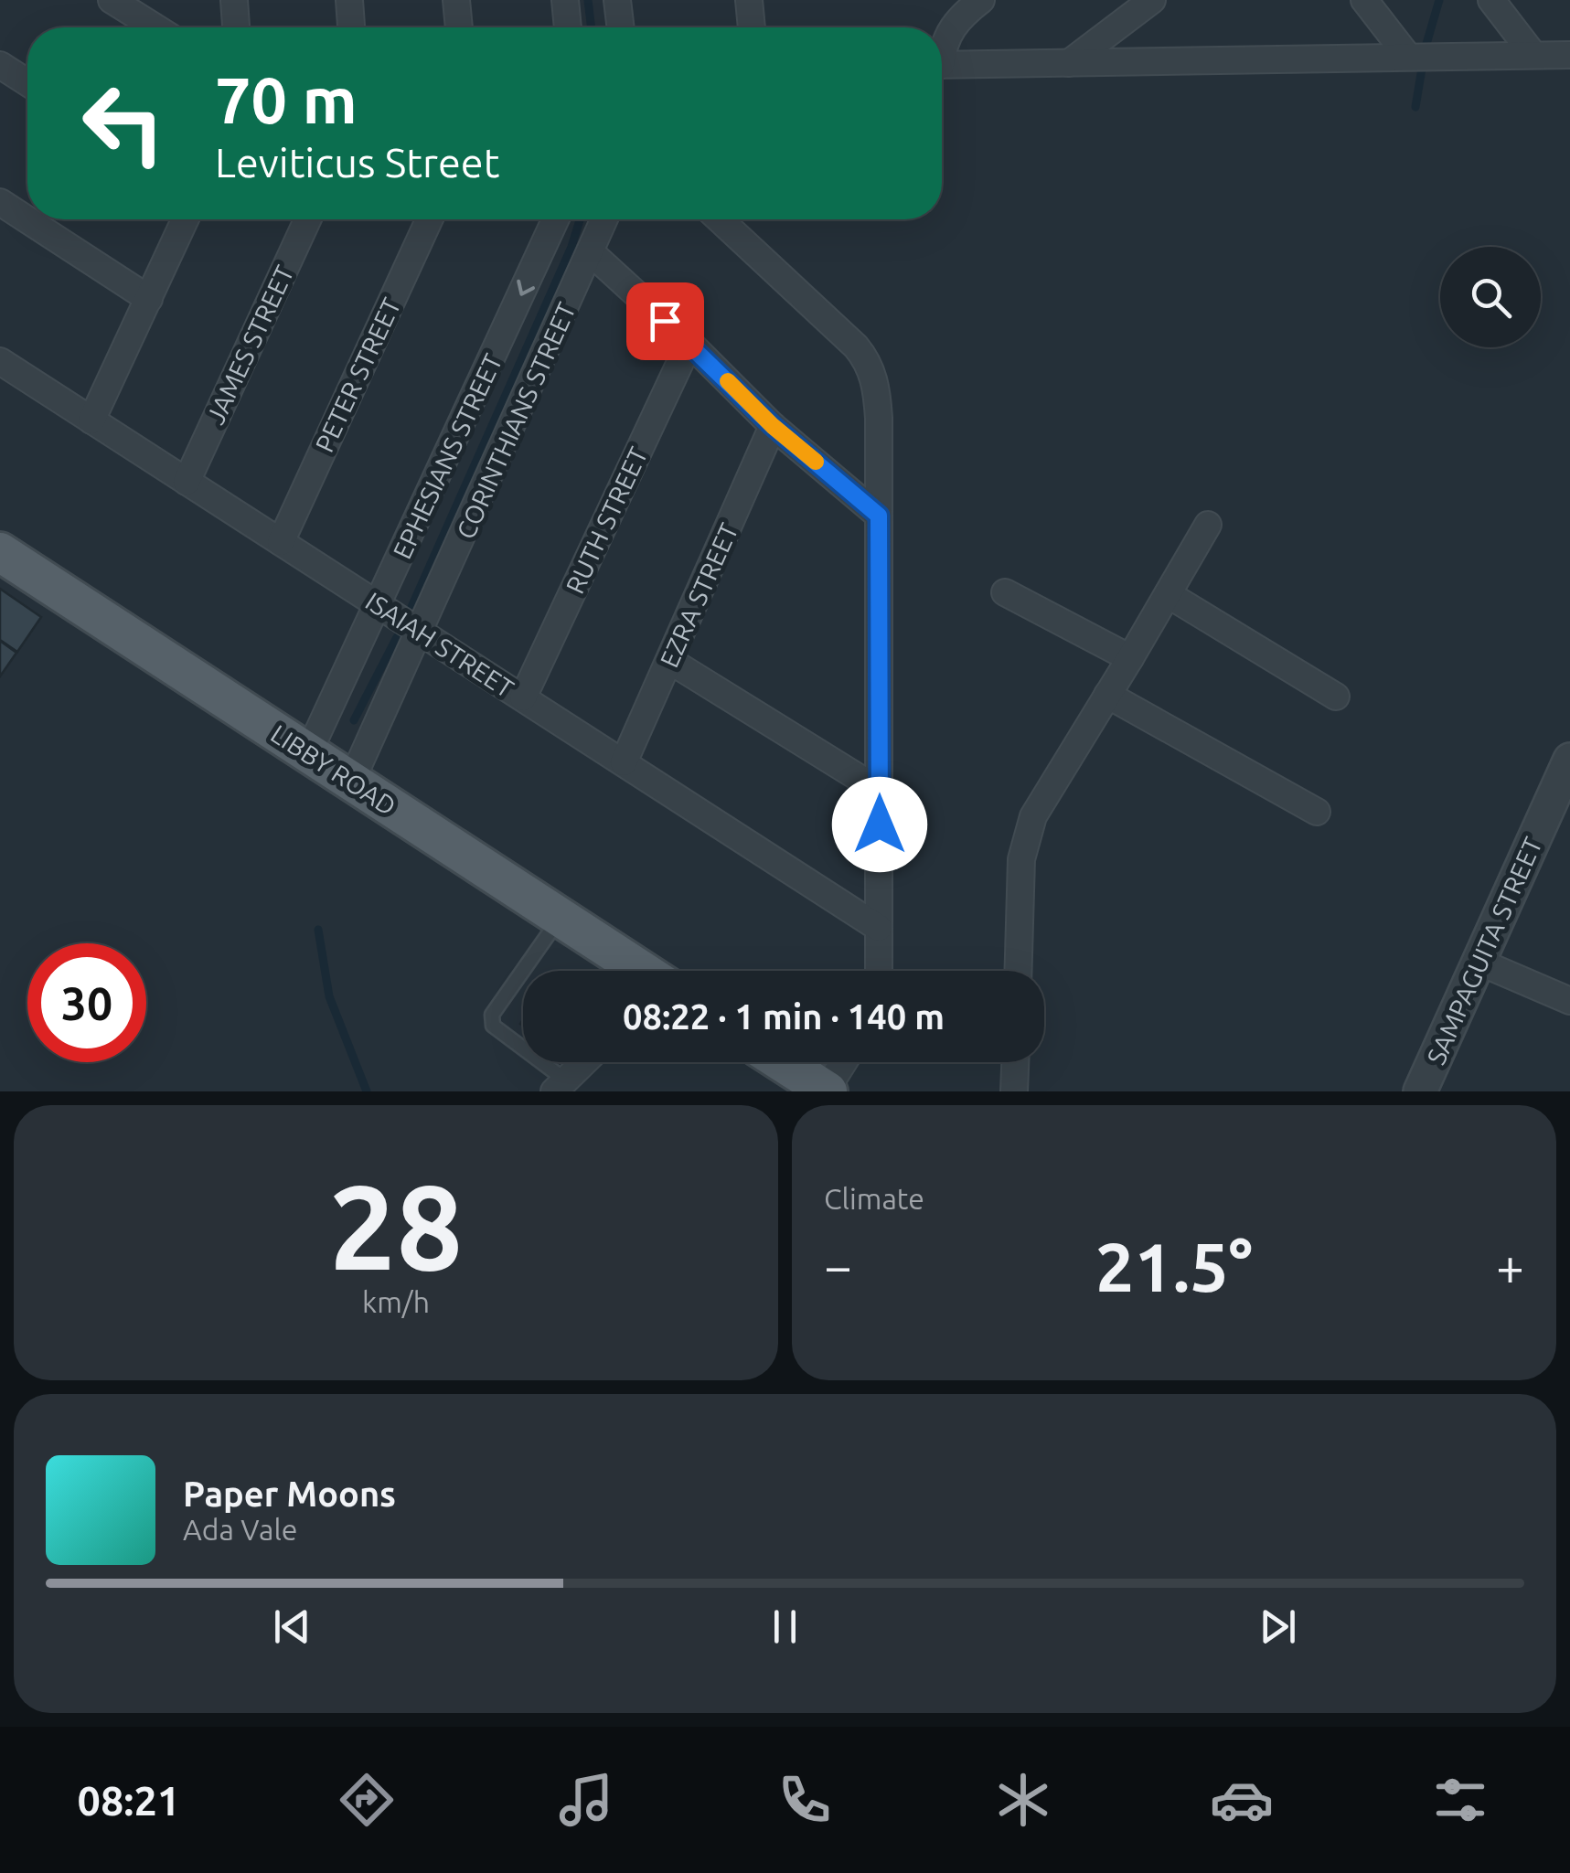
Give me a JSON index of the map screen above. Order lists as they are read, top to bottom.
{
  "streets": {
    "main road": ["LIBBY ROAD"],
    "street": [
      "JAMES STREET",
      "PETER STREET",
      "CORINTHIANS STREET",
      "EPHESIANS STREET",
      "RUTH STREET",
      "EZRA STREET",
      "ISAIAH STREET",
      "SAMPAGUITA STREET"
    ]
  },
  "crossings": [
    ["JAMES STREET", "ISAIAH STREET"],
    ["PETER STREET", "ISAIAH STREET"],
    ["CORINTHIANS STREET", "ISAIAH STREET"],
    ["CORINTHIANS STREET", "LIBBY ROAD"],
    ["EPHESIANS STREET", "ISAIAH STREET"],
    ["EPHESIANS STREET", "LIBBY ROAD"],
    ["RUTH STREET", "ISAIAH STREET"],
    ["EZRA STREET", "ISAIAH STREET"]
  ],
  "one_way": ["EPHESIANS STREET"],
  "page": {
    "turn": ["70 m", "Leviticus Street"],
    "limit": "30",
    "trip": "08:22 · 1 min · 140 m",
    "tile": [
      ["28", "km/h"],
      "Climate"
    ],
    "heat": ["−", "21.5°", "+"],
    "song": ["Paper Moons", "Ada Vale"],
    "tabs": "08:21"
  }
}
